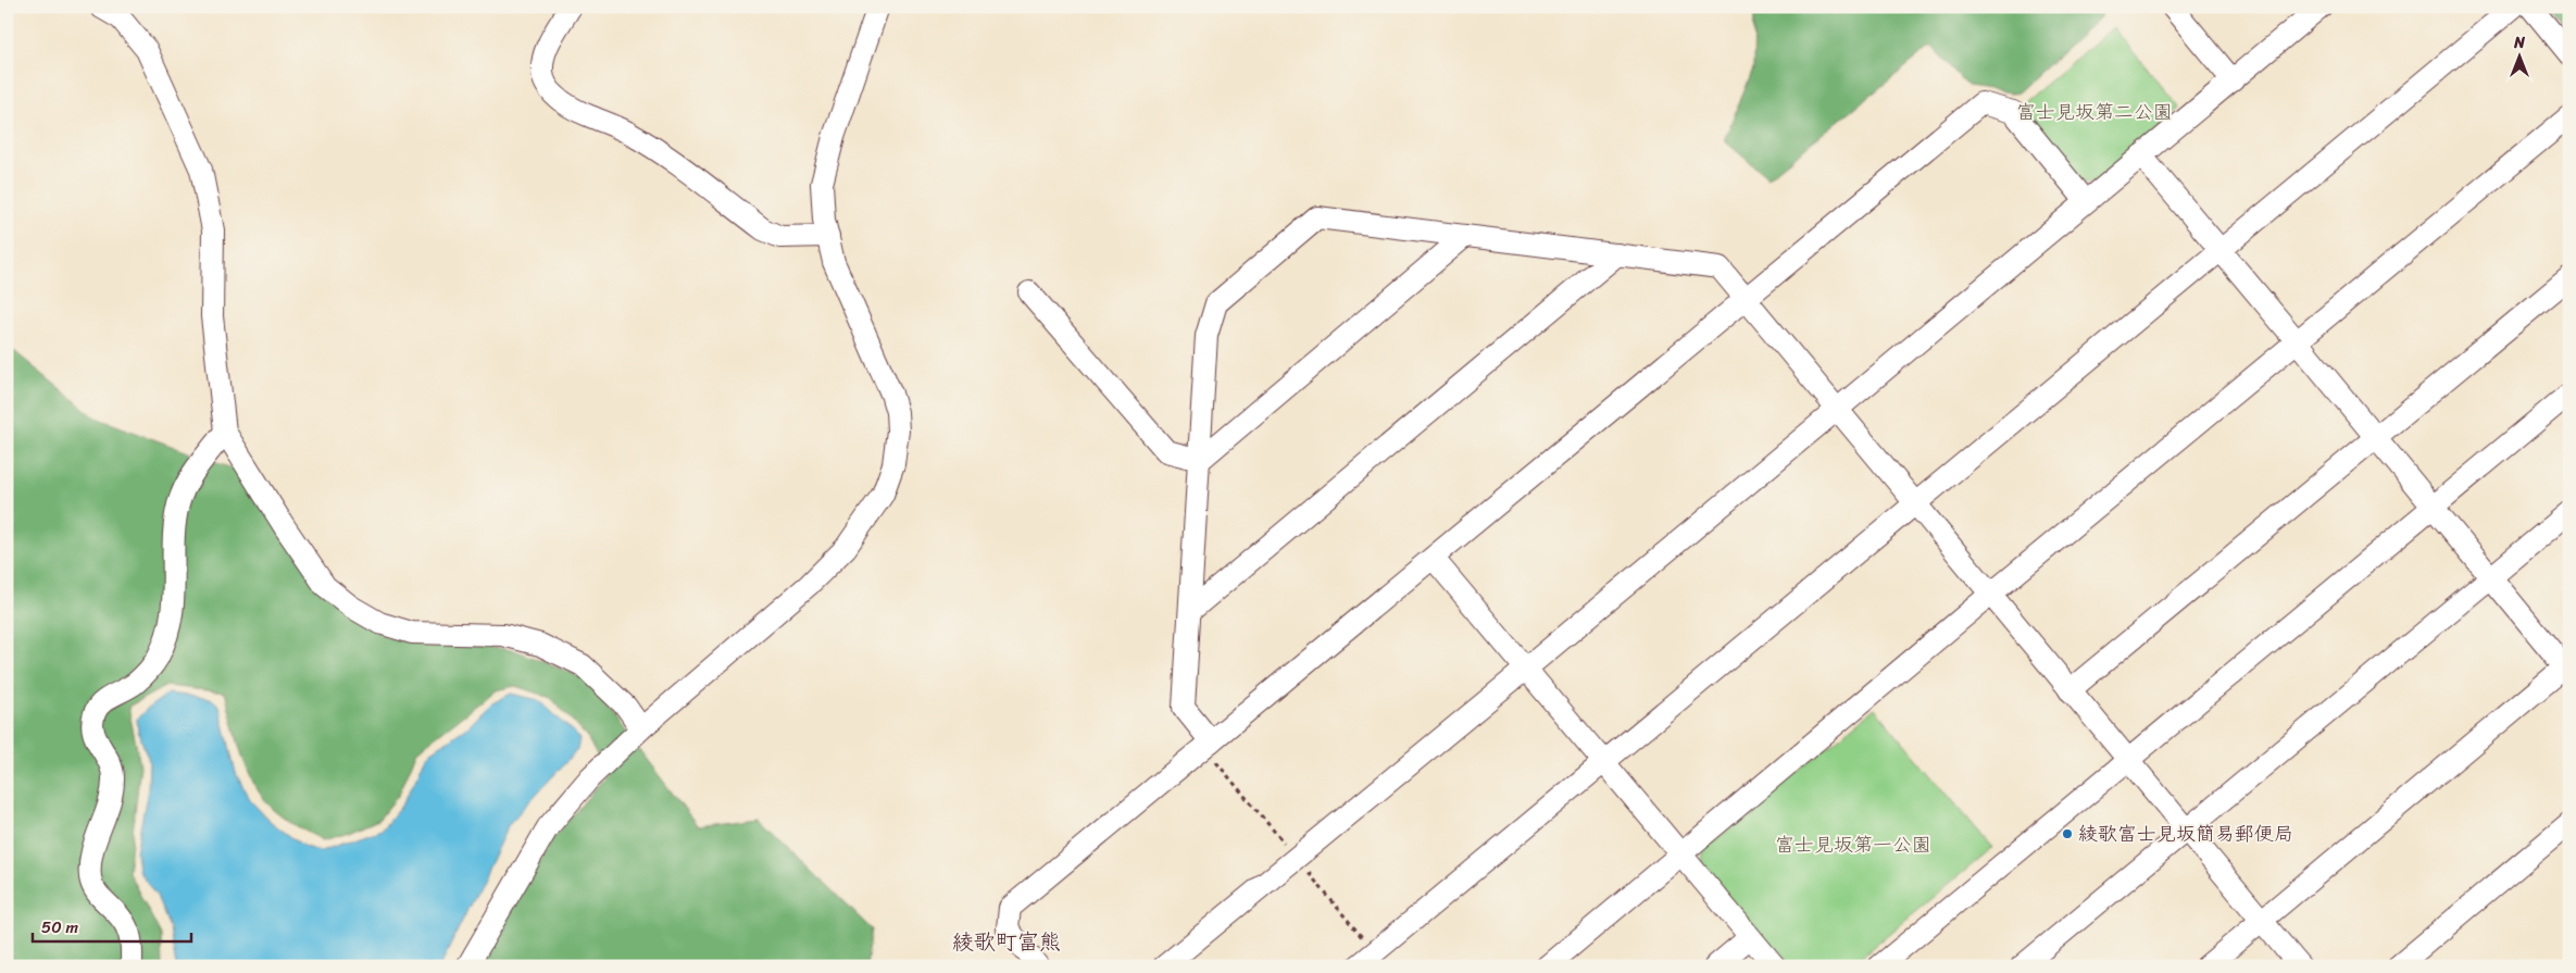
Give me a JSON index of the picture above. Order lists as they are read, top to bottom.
{
  "districts": ["綾歌町富熊"],
  "parks": ["富士見坂第二公園", "富士見坂第一公園"],
  "places": ["綾歌富士見坂簡易郵便局"],
  "scale_bar": "50 m",
  "north": "top"
}
